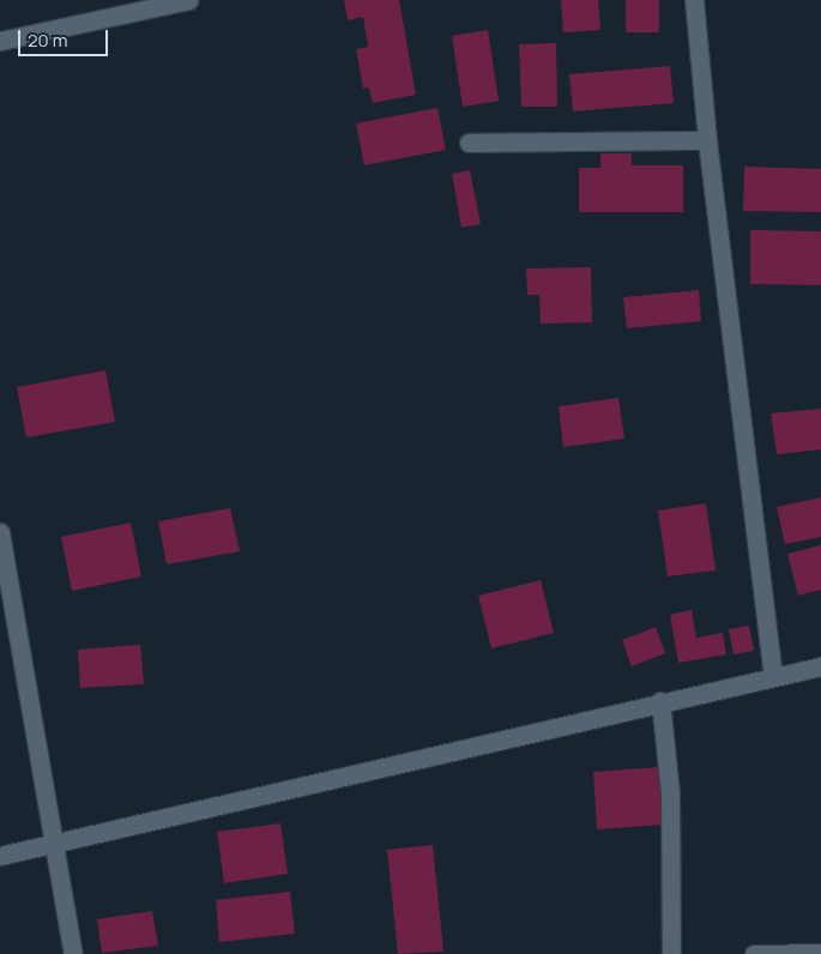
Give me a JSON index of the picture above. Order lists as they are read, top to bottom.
{
  "scale_bar": "20 m"
}
